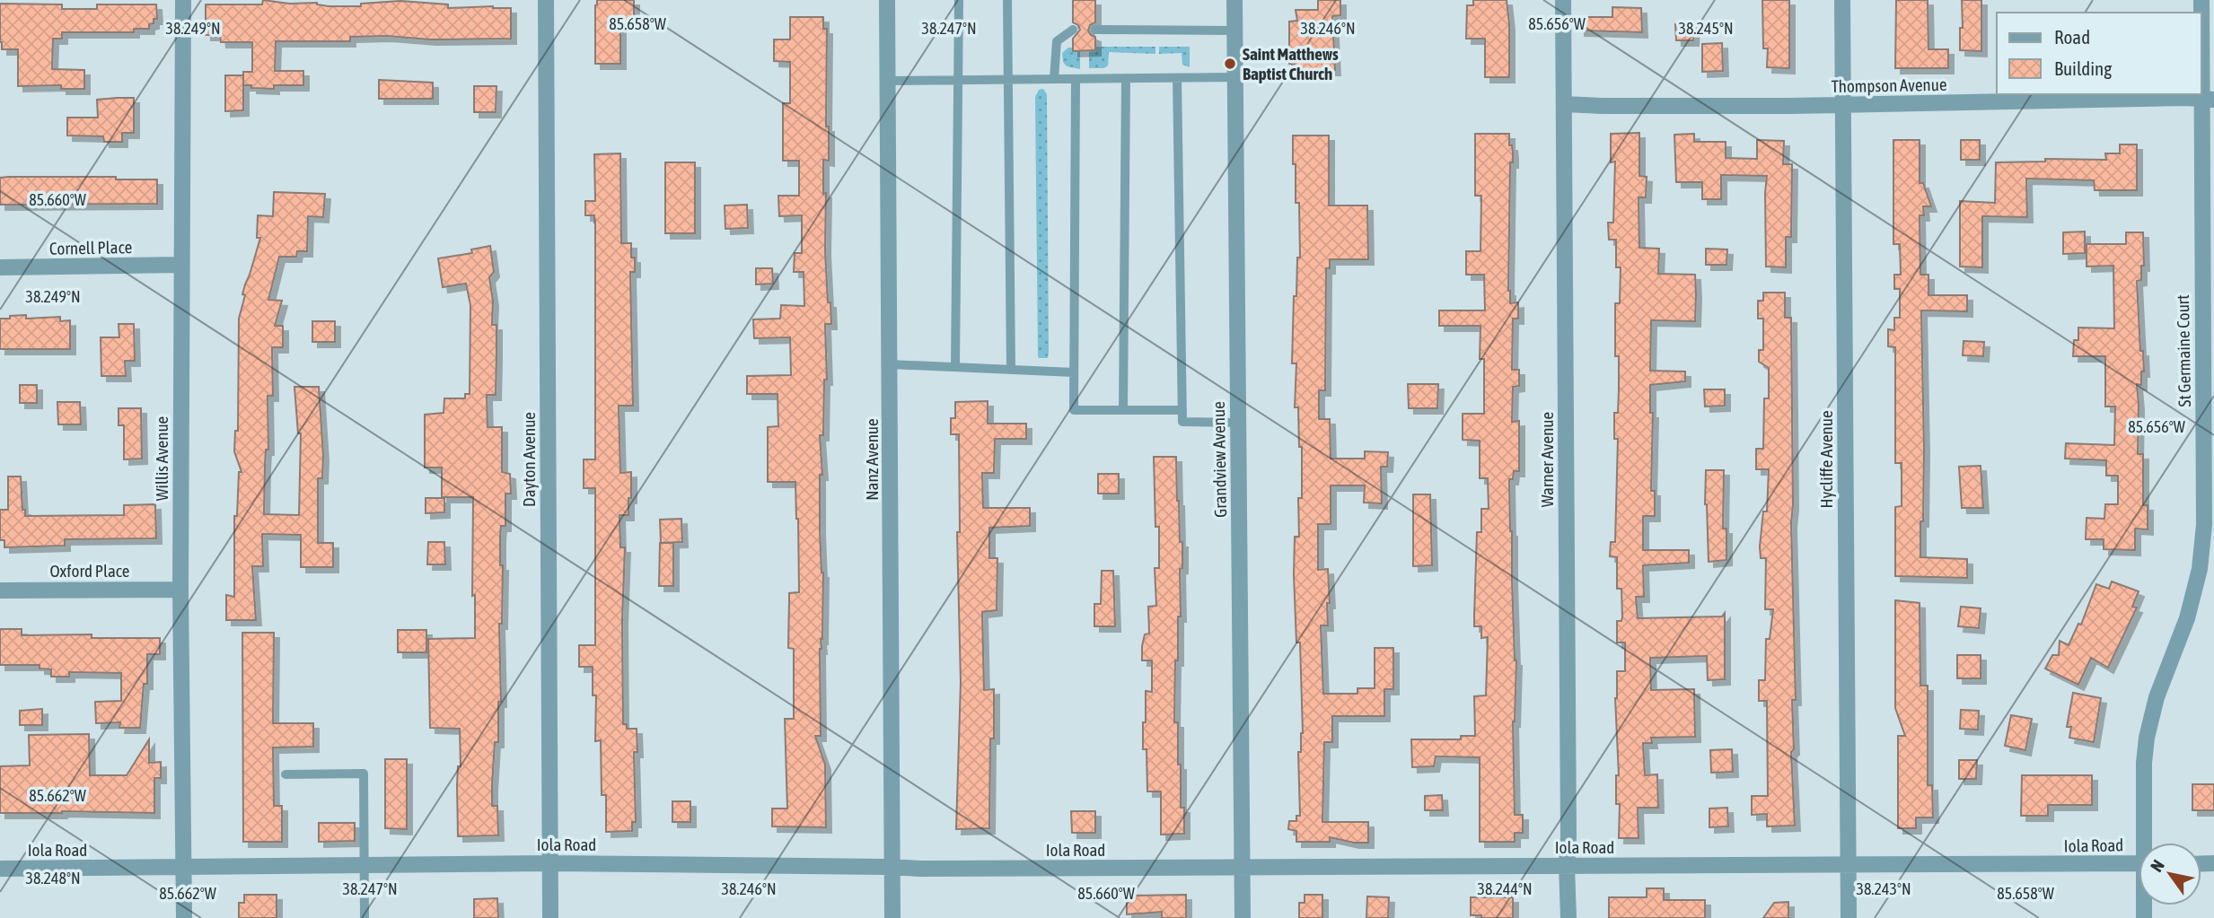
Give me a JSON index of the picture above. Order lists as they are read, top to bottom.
{
  "streets": {
    "street": [
      "Thompson Avenue",
      "Cornell Place",
      "St Germaine Court",
      "Willis Avenue",
      "Dayton Avenue",
      "Nanz Avenue",
      "Grandview Avenue",
      "Warner Avenue",
      "Hycliffe Avenue",
      "Oxford Place",
      "Iola Road"
    ]
  },
  "crossings": [
    ["Thompson Avenue", "St Germaine Court"],
    ["Thompson Avenue", "Warner Avenue"],
    ["Thompson Avenue", "Hycliffe Avenue"],
    ["Cornell Place", "Willis Avenue"],
    ["Willis Avenue", "Oxford Place"],
    ["Willis Avenue", "Iola Road"],
    ["Dayton Avenue", "Iola Road"],
    ["Nanz Avenue", "Iola Road"],
    ["Grandview Avenue", "Iola Road"],
    ["Warner Avenue", "Iola Road"],
    ["Hycliffe Avenue", "Iola Road"]
  ],
  "places": ["Saint Matthews Baptist Church"],
  "legend": ["Road", "Building"],
  "north": "top left",
  "coordinates": [
    "85.658°W",
    "85.656°W",
    "38.249°N",
    "38.247°N",
    "38.246°N",
    "38.245°N",
    "85.660°W",
    "85.662°W",
    "38.248°N",
    "38.244°N",
    "38.243°N"
  ]
}
